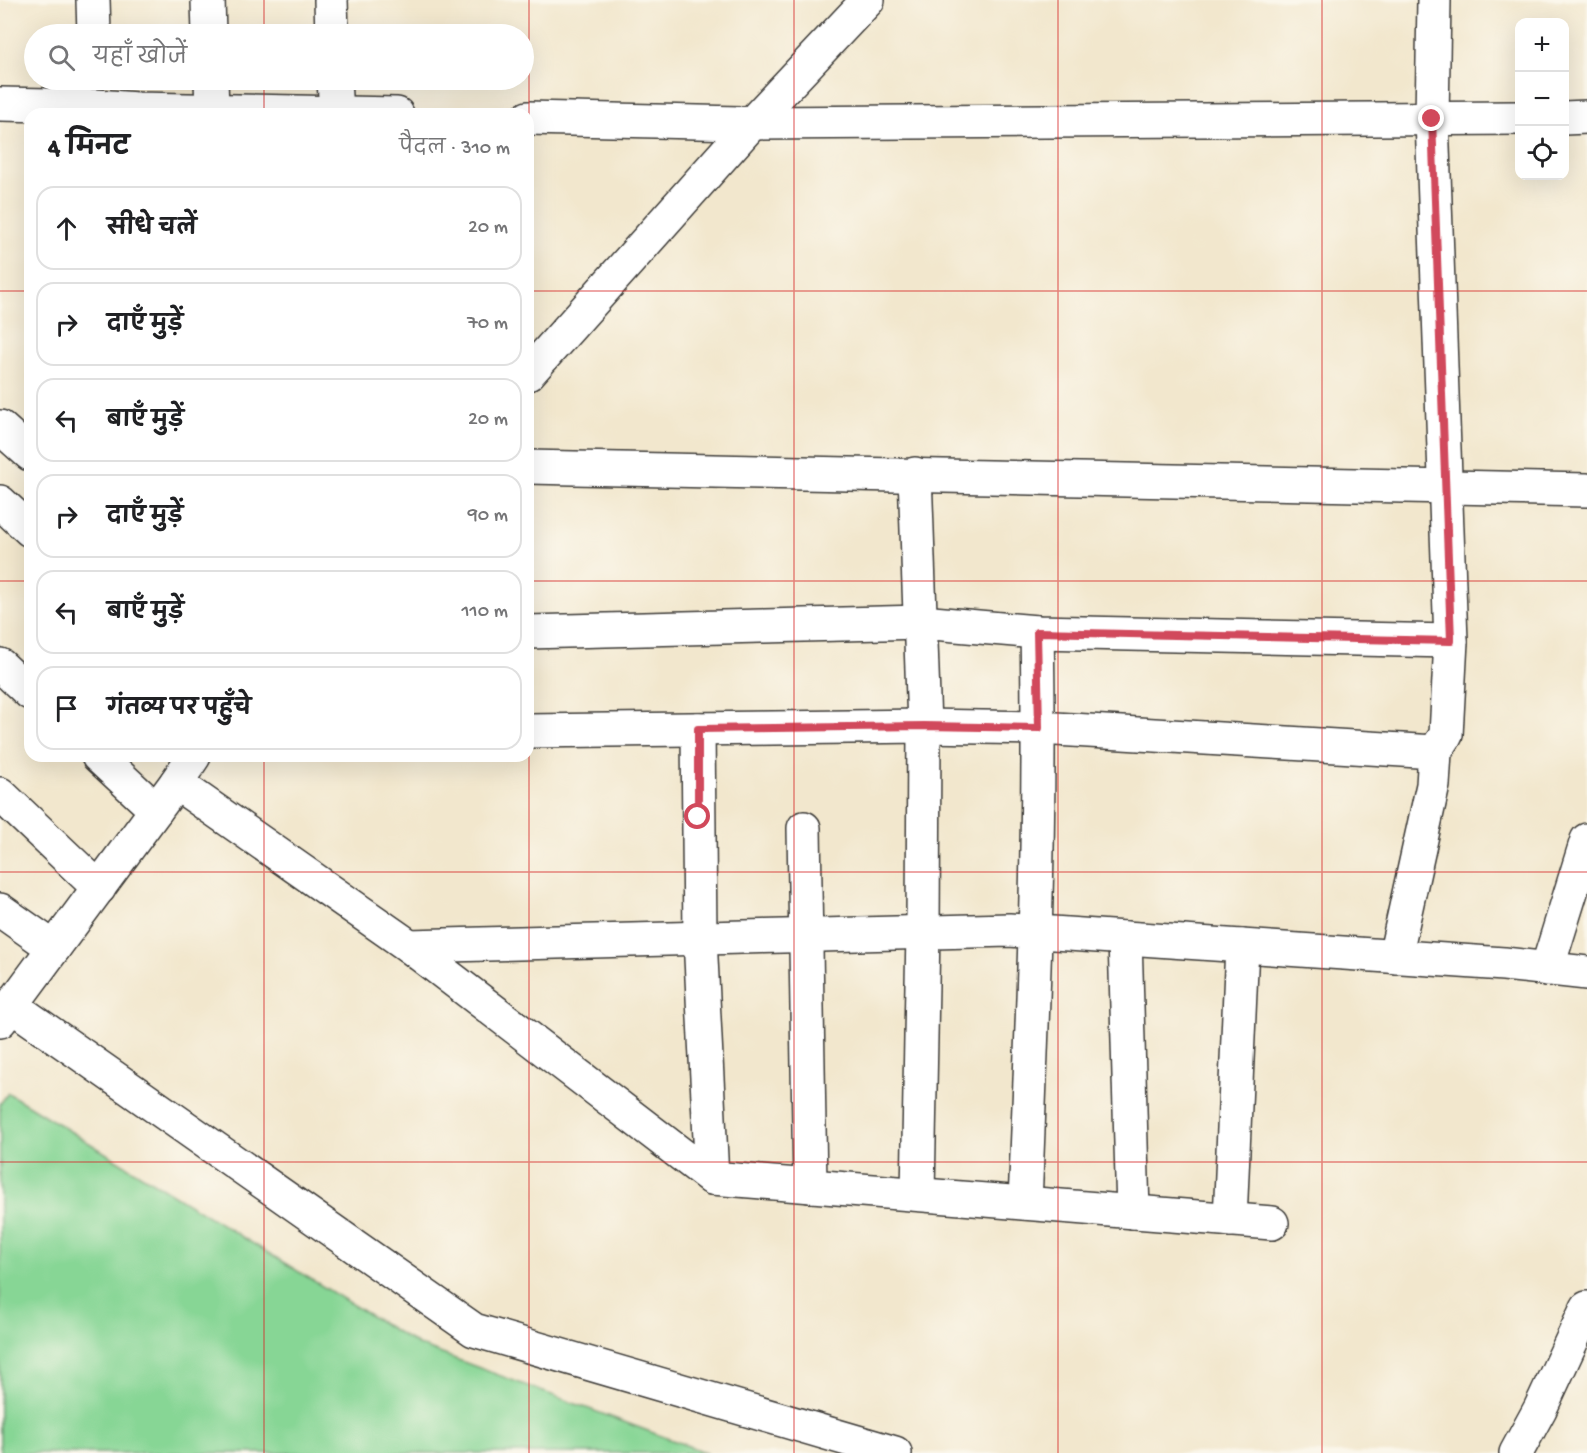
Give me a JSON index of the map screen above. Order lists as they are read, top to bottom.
{
  "page": {
    "map_buttons": ["+", "−"],
    "search": "यहाँ खोजें",
    "heading": ["4 मिनट", "पैदल · 310 m"],
    "list": [
      ["सीधे चलें", "20 m"],
      ["दाएँ मुड़ें", "70 m"],
      ["बाएँ मुड़ें", "20 m"],
      ["दाएँ मुड़ें", "90 m"],
      ["बाएँ मुड़ें", "110 m"],
      "गंतव्य पर पहुँचे"
    ]
  }
}
